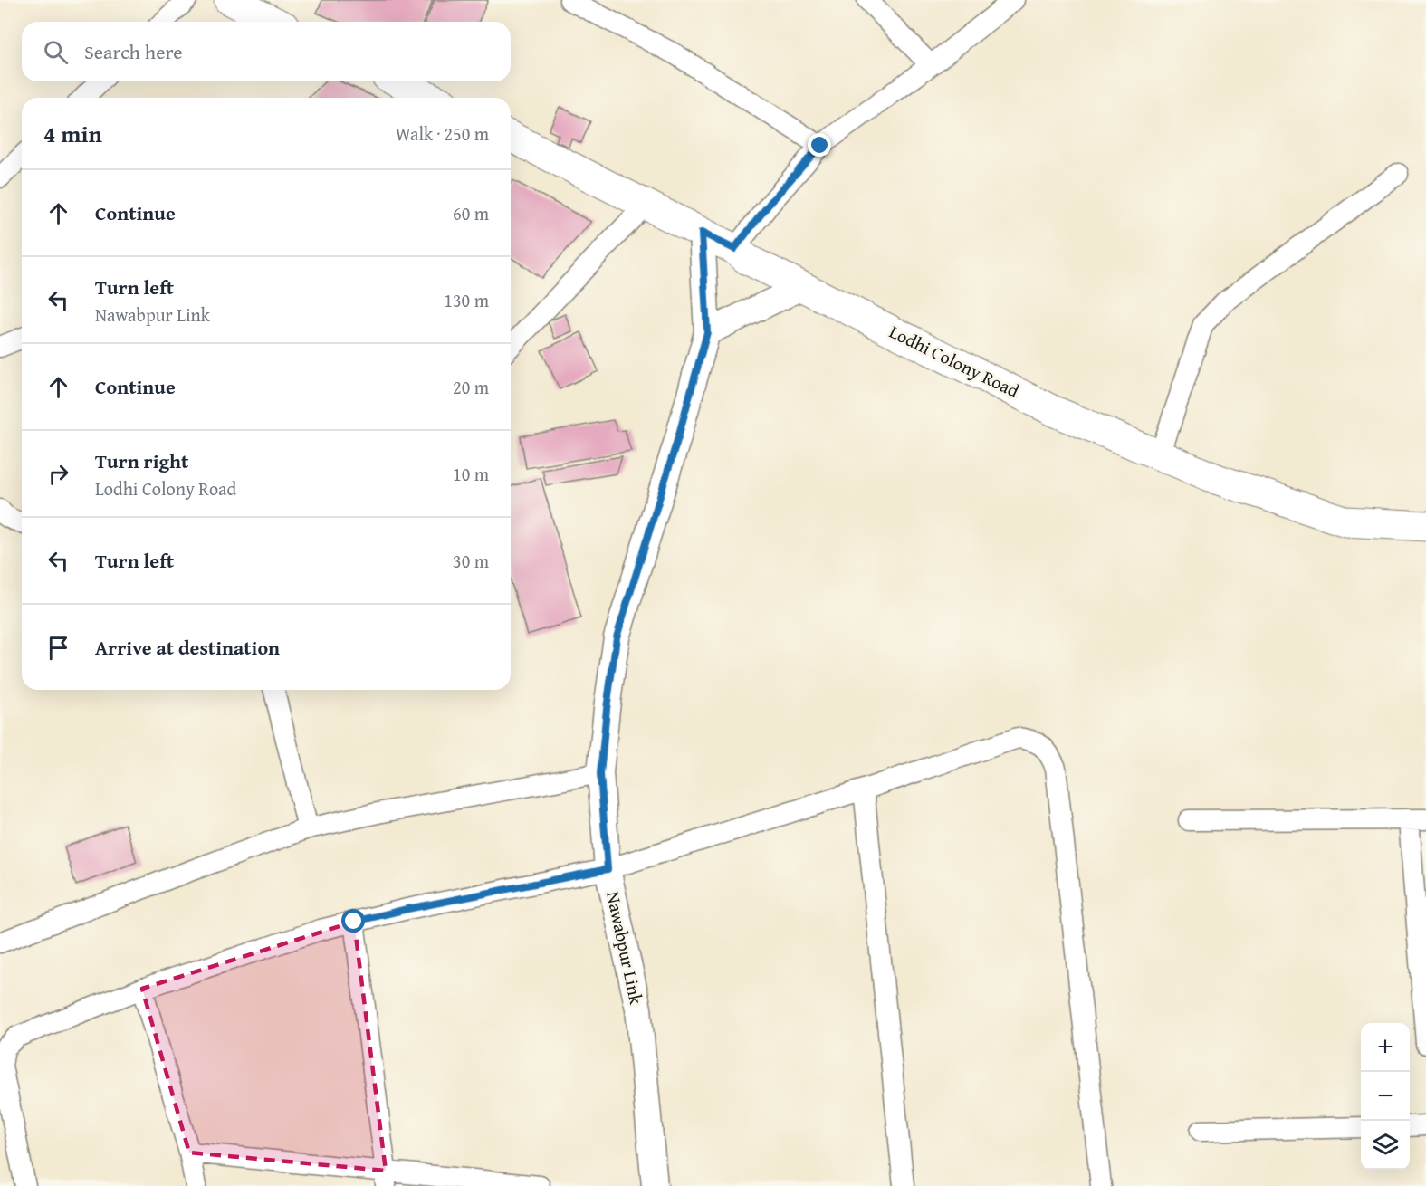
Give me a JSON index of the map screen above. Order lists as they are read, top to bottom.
{
  "streets": {
    "main road": ["Lodhi Colony Road"],
    "street": ["Nawabpur Link"]
  },
  "crossings": [
    ["Lodhi Colony Road", "Nawabpur Link"]
  ],
  "page": {
    "search": "Search here",
    "heading": ["4 min", "Walk · 250 m"],
    "list": [
      ["Continue", "60 m"],
      ["Turn left", "Nawabpur Link", "130 m"],
      ["Continue", "20 m"],
      ["Turn right", "Lodhi Colony Road", "10 m"],
      ["Turn left", "30 m"],
      "Arrive at destination"
    ],
    "map_buttons": ["+", "−"]
  }
}
